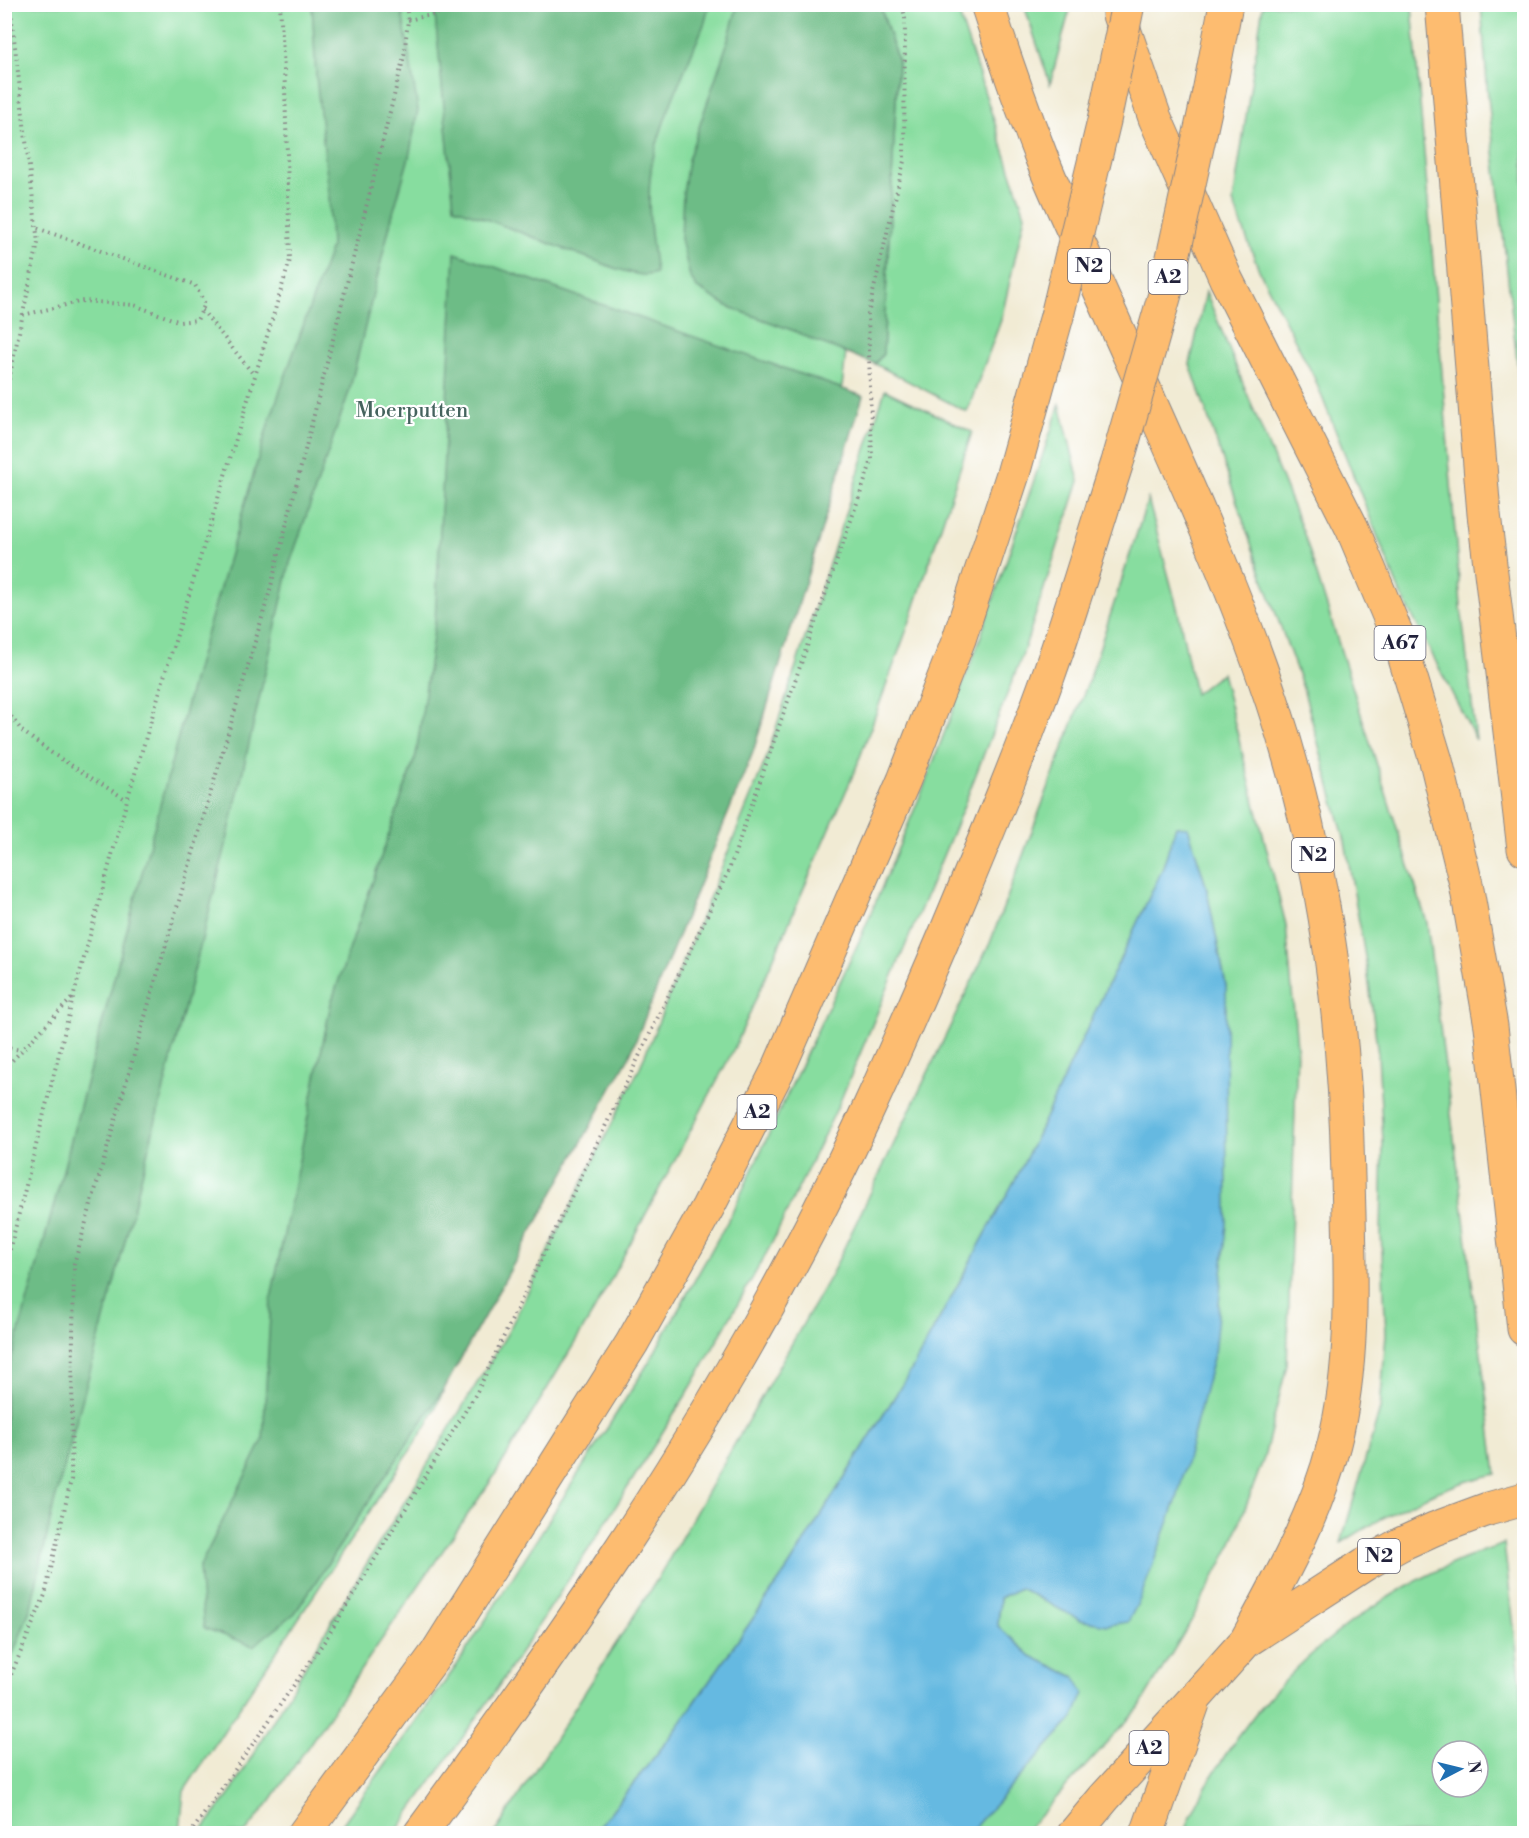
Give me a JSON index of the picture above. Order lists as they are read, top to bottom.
{
  "streets": {
    "highway": ["N2", "A2", "A67"]
  },
  "crossings": [
    ["N2", "A2"]
  ],
  "parks": ["Moerputten"],
  "north": "right"
}
